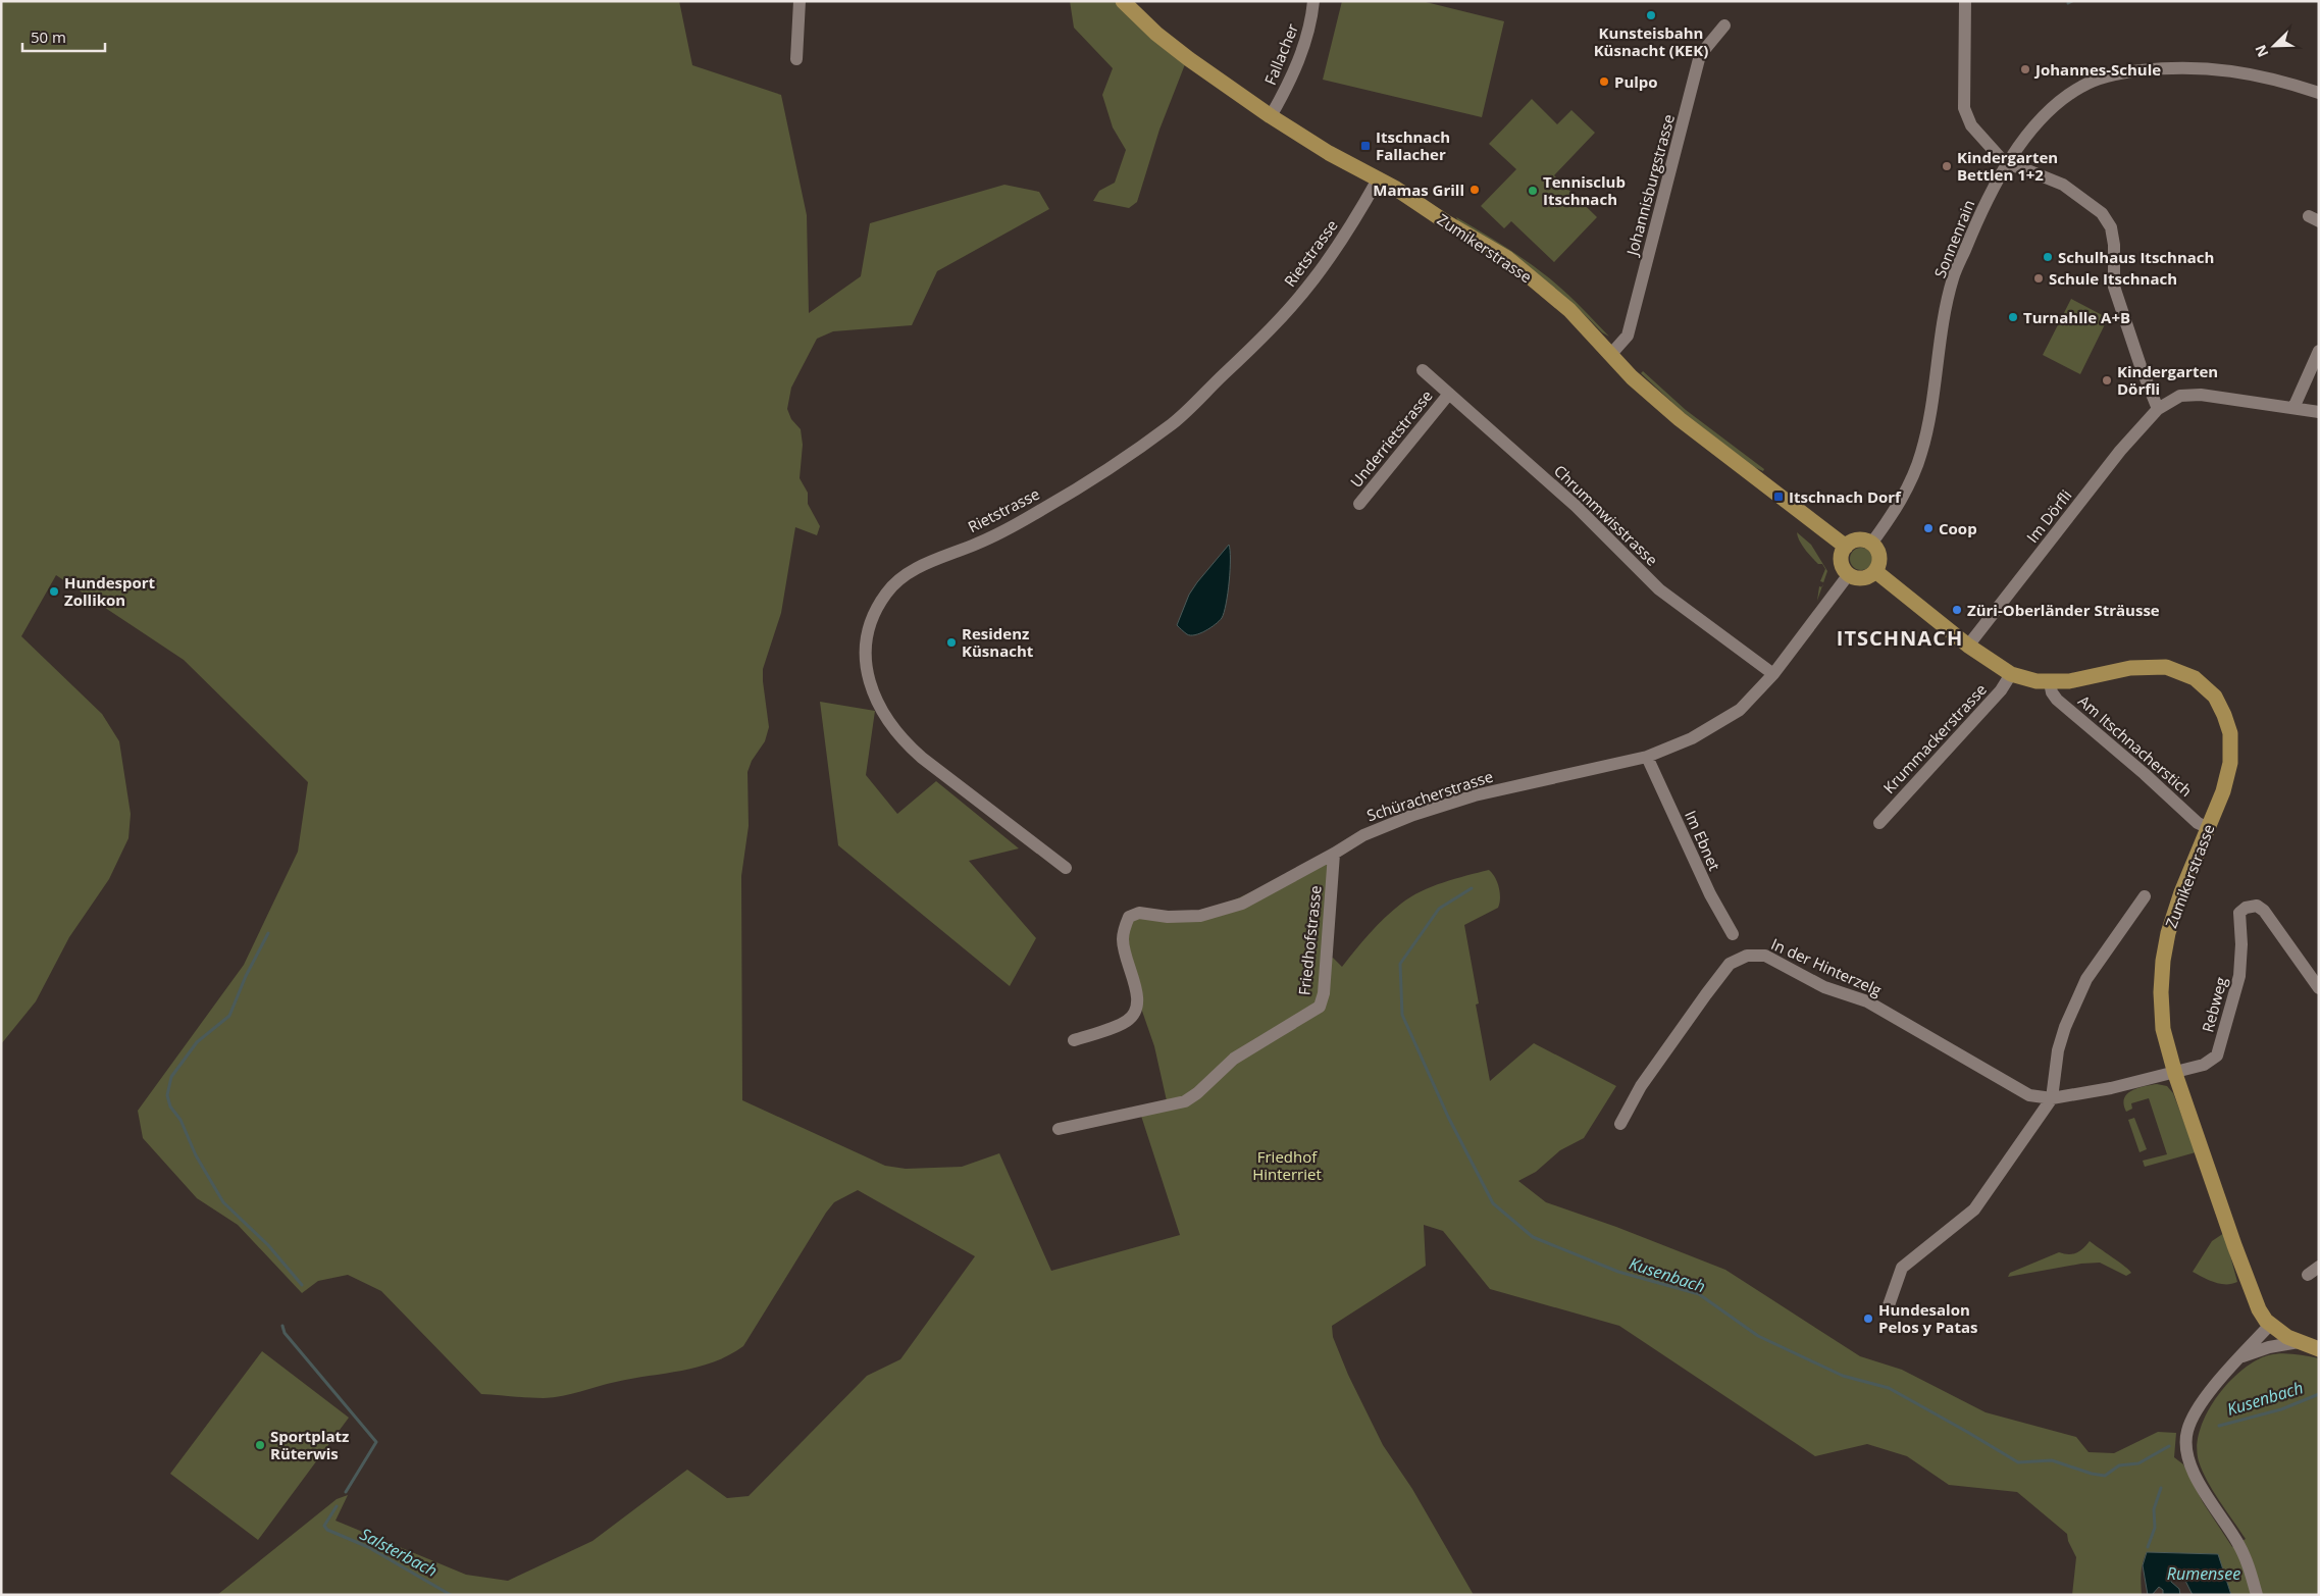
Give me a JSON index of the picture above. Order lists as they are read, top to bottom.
{
  "streets": {
    "main road": ["Zumikerstrasse"],
    "street": [
      "Fallacher",
      "Johannisburgstrasse",
      "Sonnenrain",
      "Rietstrasse",
      "Underrietstrasse",
      "Chrummwisstrasse",
      "Im Dörfli",
      "Krummackerstrasse",
      "Am Itschnacherstich",
      "Schüracherstrasse",
      "Im Ebnet",
      "Friedhofstrasse",
      "In der Hinterzelg",
      "Rebweg"
    ]
  },
  "crossings": [
    ["Fallacher", "Zumikerstrasse"],
    ["Johannisburgstrasse", "Zumikerstrasse"],
    ["Sonnenrain", "Zumikerstrasse"],
    ["Sonnenrain", "Schüracherstrasse"],
    ["Zumikerstrasse", "Rietstrasse"],
    ["Zumikerstrasse", "Im Dörfli"],
    ["Zumikerstrasse", "Krummackerstrasse"],
    ["Zumikerstrasse", "Am Itschnacherstich"],
    ["Zumikerstrasse", "Schüracherstrasse"],
    ["Zumikerstrasse", "Rebweg"],
    ["Underrietstrasse", "Chrummwisstrasse"],
    ["Chrummwisstrasse", "Schüracherstrasse"],
    ["Schüracherstrasse", "Im Ebnet"],
    ["Schüracherstrasse", "Friedhofstrasse"],
    ["In der Hinterzelg", "Rebweg"]
  ],
  "districts": ["ITSCHNACH"],
  "water": ["Kusenbach", "Salsterbach", "Rumensee"],
  "parks": ["Friedhof Hinterriet"],
  "places": {
    "other": [
      "Kunsteisbahn Küsnacht (KEK)",
      "Johannes-Schule",
      "Pulpo",
      "Kindergarten Bettlen 1+2",
      "Mamas Grill",
      "Tennisclub Itschnach",
      "Schulhaus Itschnach",
      "Schule Itschnach",
      "Turnahlle A+B",
      "Kindergarten Dörfli",
      "Coop",
      "Hundesport Zollikon",
      "Züri-Oberländer Sträusse",
      "Residenz Küsnacht",
      "Hundesalon Pelos y Patas",
      "Sportplatz Rüterwis"
    ],
    "transit": ["Itschnach Fallacher", "Itschnach Dorf"]
  },
  "scale_bar": "50 m",
  "north": "bottom left"
}
